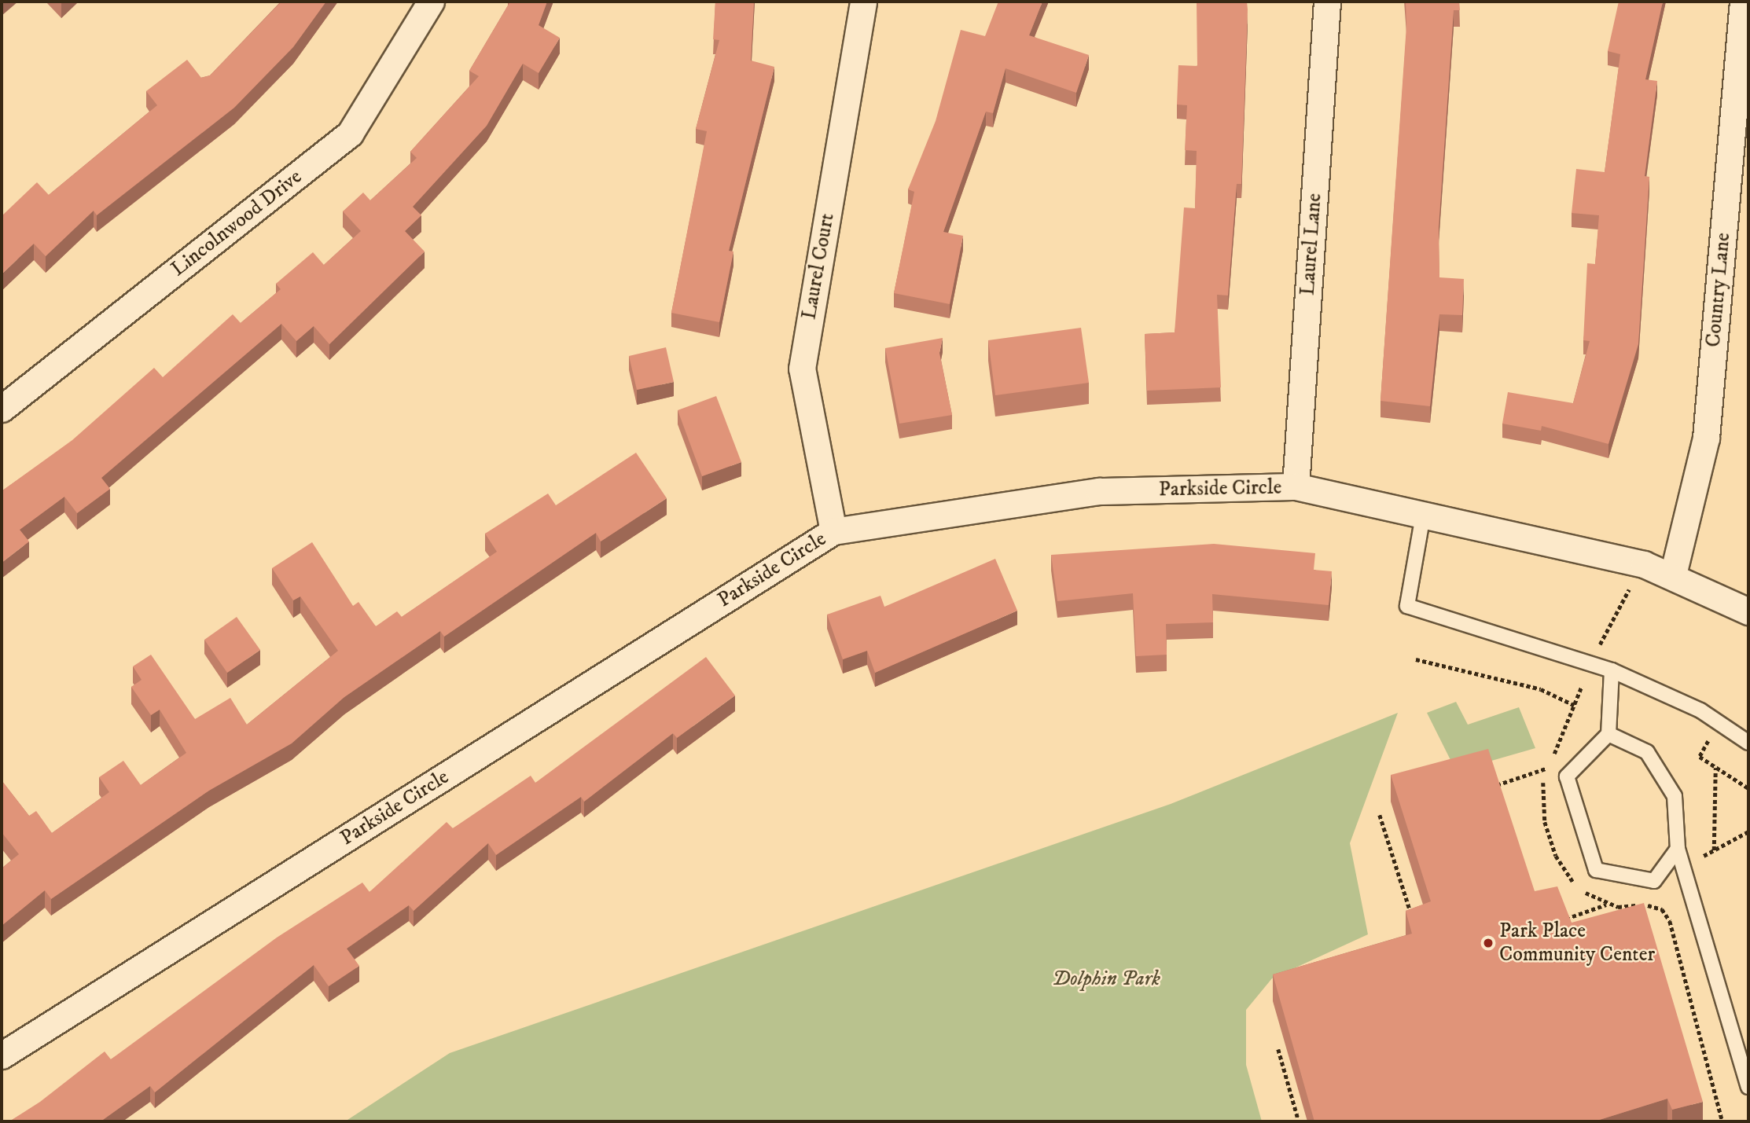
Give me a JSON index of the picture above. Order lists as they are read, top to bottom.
{
  "streets": {
    "street": [
      "Lincolnwood Drive",
      "Laurel Lane",
      "Laurel Court",
      "Country Lane",
      "Parkside Circle"
    ]
  },
  "crossings": [
    ["Laurel Lane", "Parkside Circle"],
    ["Laurel Court", "Parkside Circle"],
    ["Country Lane", "Parkside Circle"]
  ],
  "parks": ["Dolphin Park"],
  "places": ["Park Place Community Center"]
}
